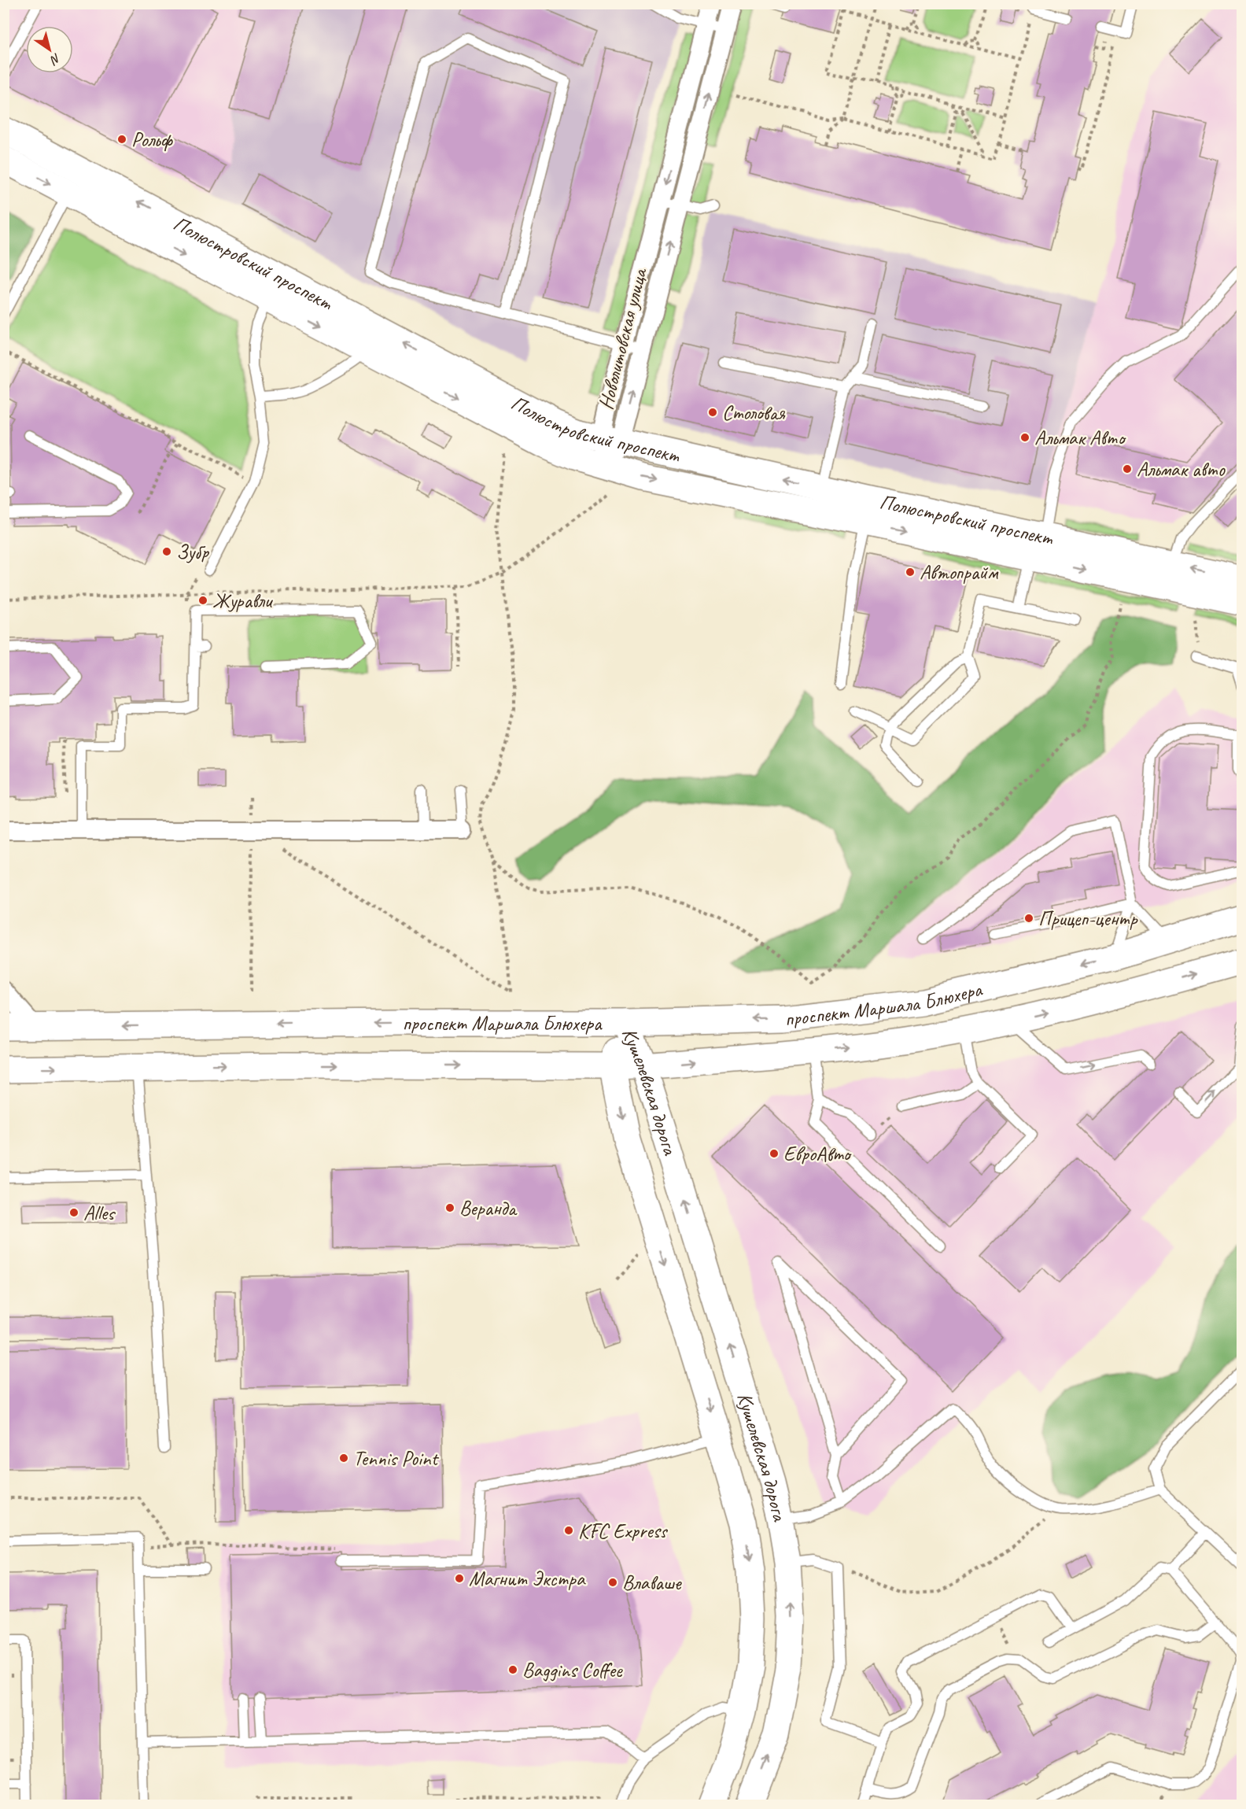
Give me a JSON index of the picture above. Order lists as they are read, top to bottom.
{
  "streets": {
    "main road": ["Полюстровский проспект", "проспект Маршала Блюхера", "Кушелевская дорога"],
    "street": ["Новолитовская улица"]
  },
  "crossings": [
    ["Полюстровский проспект", "Новолитовская улица"],
    ["проспект Маршала Блюхера", "Кушелевская дорога"]
  ],
  "places": [
    "Рольф",
    "Столовая",
    "Альмак Авто",
    "Альмак авто",
    "Зубр",
    "Автопрайм",
    "Журавли",
    "Прицеп-центр",
    "ЕвроАвто",
    "Веранда",
    "Alles",
    "Tennis Point",
    "KFC Express",
    "Магнит Экстра",
    "Влаваше",
    "Baggins Coffee"
  ],
  "north": "bottom right"
}
